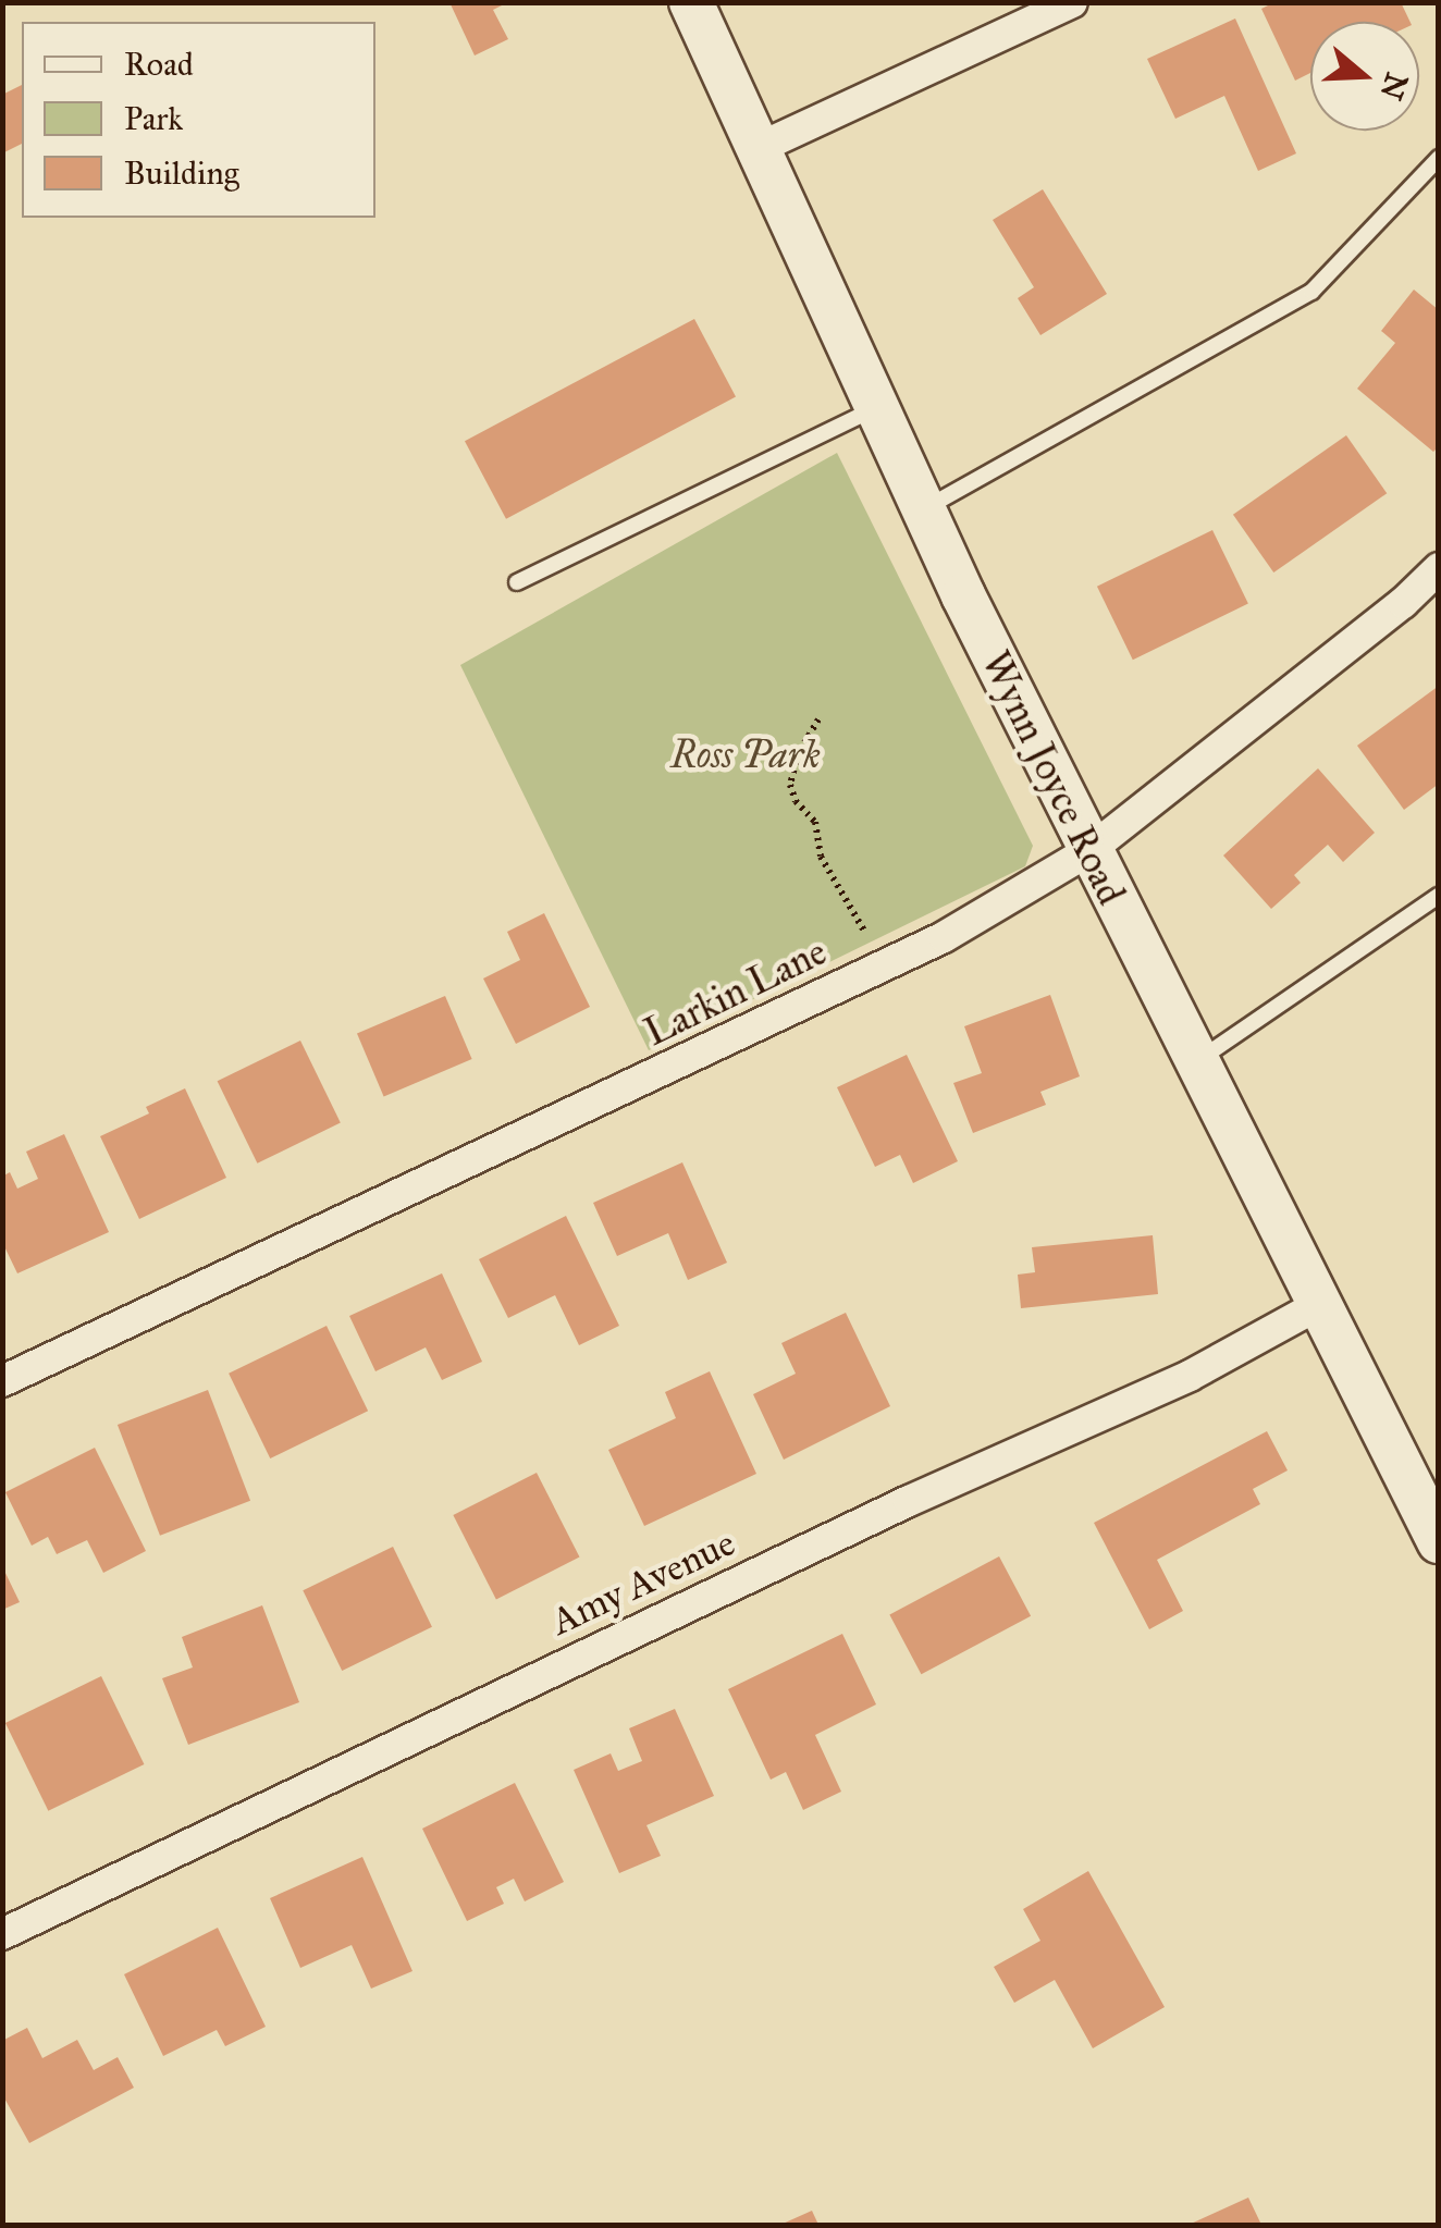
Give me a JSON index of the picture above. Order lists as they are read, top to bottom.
{
  "streets": {
    "street": ["Wynn Joyce Road", "Larkin Lane", "Amy Avenue"]
  },
  "crossings": [
    ["Wynn Joyce Road", "Larkin Lane"],
    ["Wynn Joyce Road", "Amy Avenue"]
  ],
  "parks": ["Ross Park"],
  "legend": ["Road", "Park", "Building"],
  "north": "right"
}
